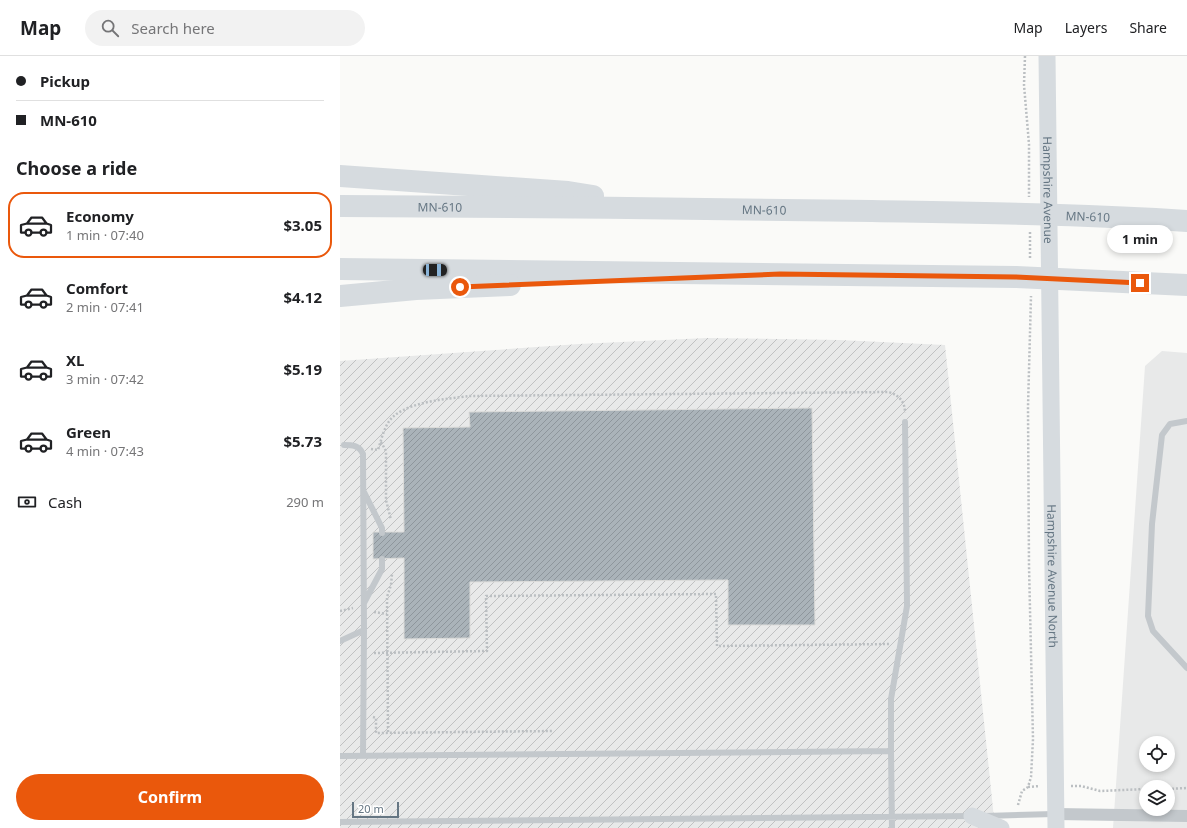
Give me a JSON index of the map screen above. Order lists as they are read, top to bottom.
{
  "streets": {
    "highway": ["MN-610"],
    "street": ["Hampshire Avenue", "Hampshire Avenue North"]
  },
  "crossings": [
    ["Hampshire Avenue", "Hampshire Avenue North"]
  ],
  "scale_bar": "20 m",
  "page": {
    "header": "Map",
    "search": "Search here",
    "nav": ["Map", "Layers", "Share"],
    "banner": ["Pickup", "MN-610"],
    "heading": "Choose a ride",
    "list": [
      {
        "name": "Economy",
        "note": "1 min · 07:40",
        "value": "$3.05"
      },
      {
        "name": "Comfort",
        "note": "2 min · 07:41",
        "value": "$4.12"
      },
      {
        "name": "XL",
        "note": "3 min · 07:42",
        "value": "$5.19"
      },
      {
        "name": "Green",
        "note": "4 min · 07:43",
        "value": "$5.73"
      }
    ],
    "bubble": "1 min",
    "pay": ["Cash", "290 m"],
    "buttons": "Confirm",
    "scale": "20 m"
  }
}
